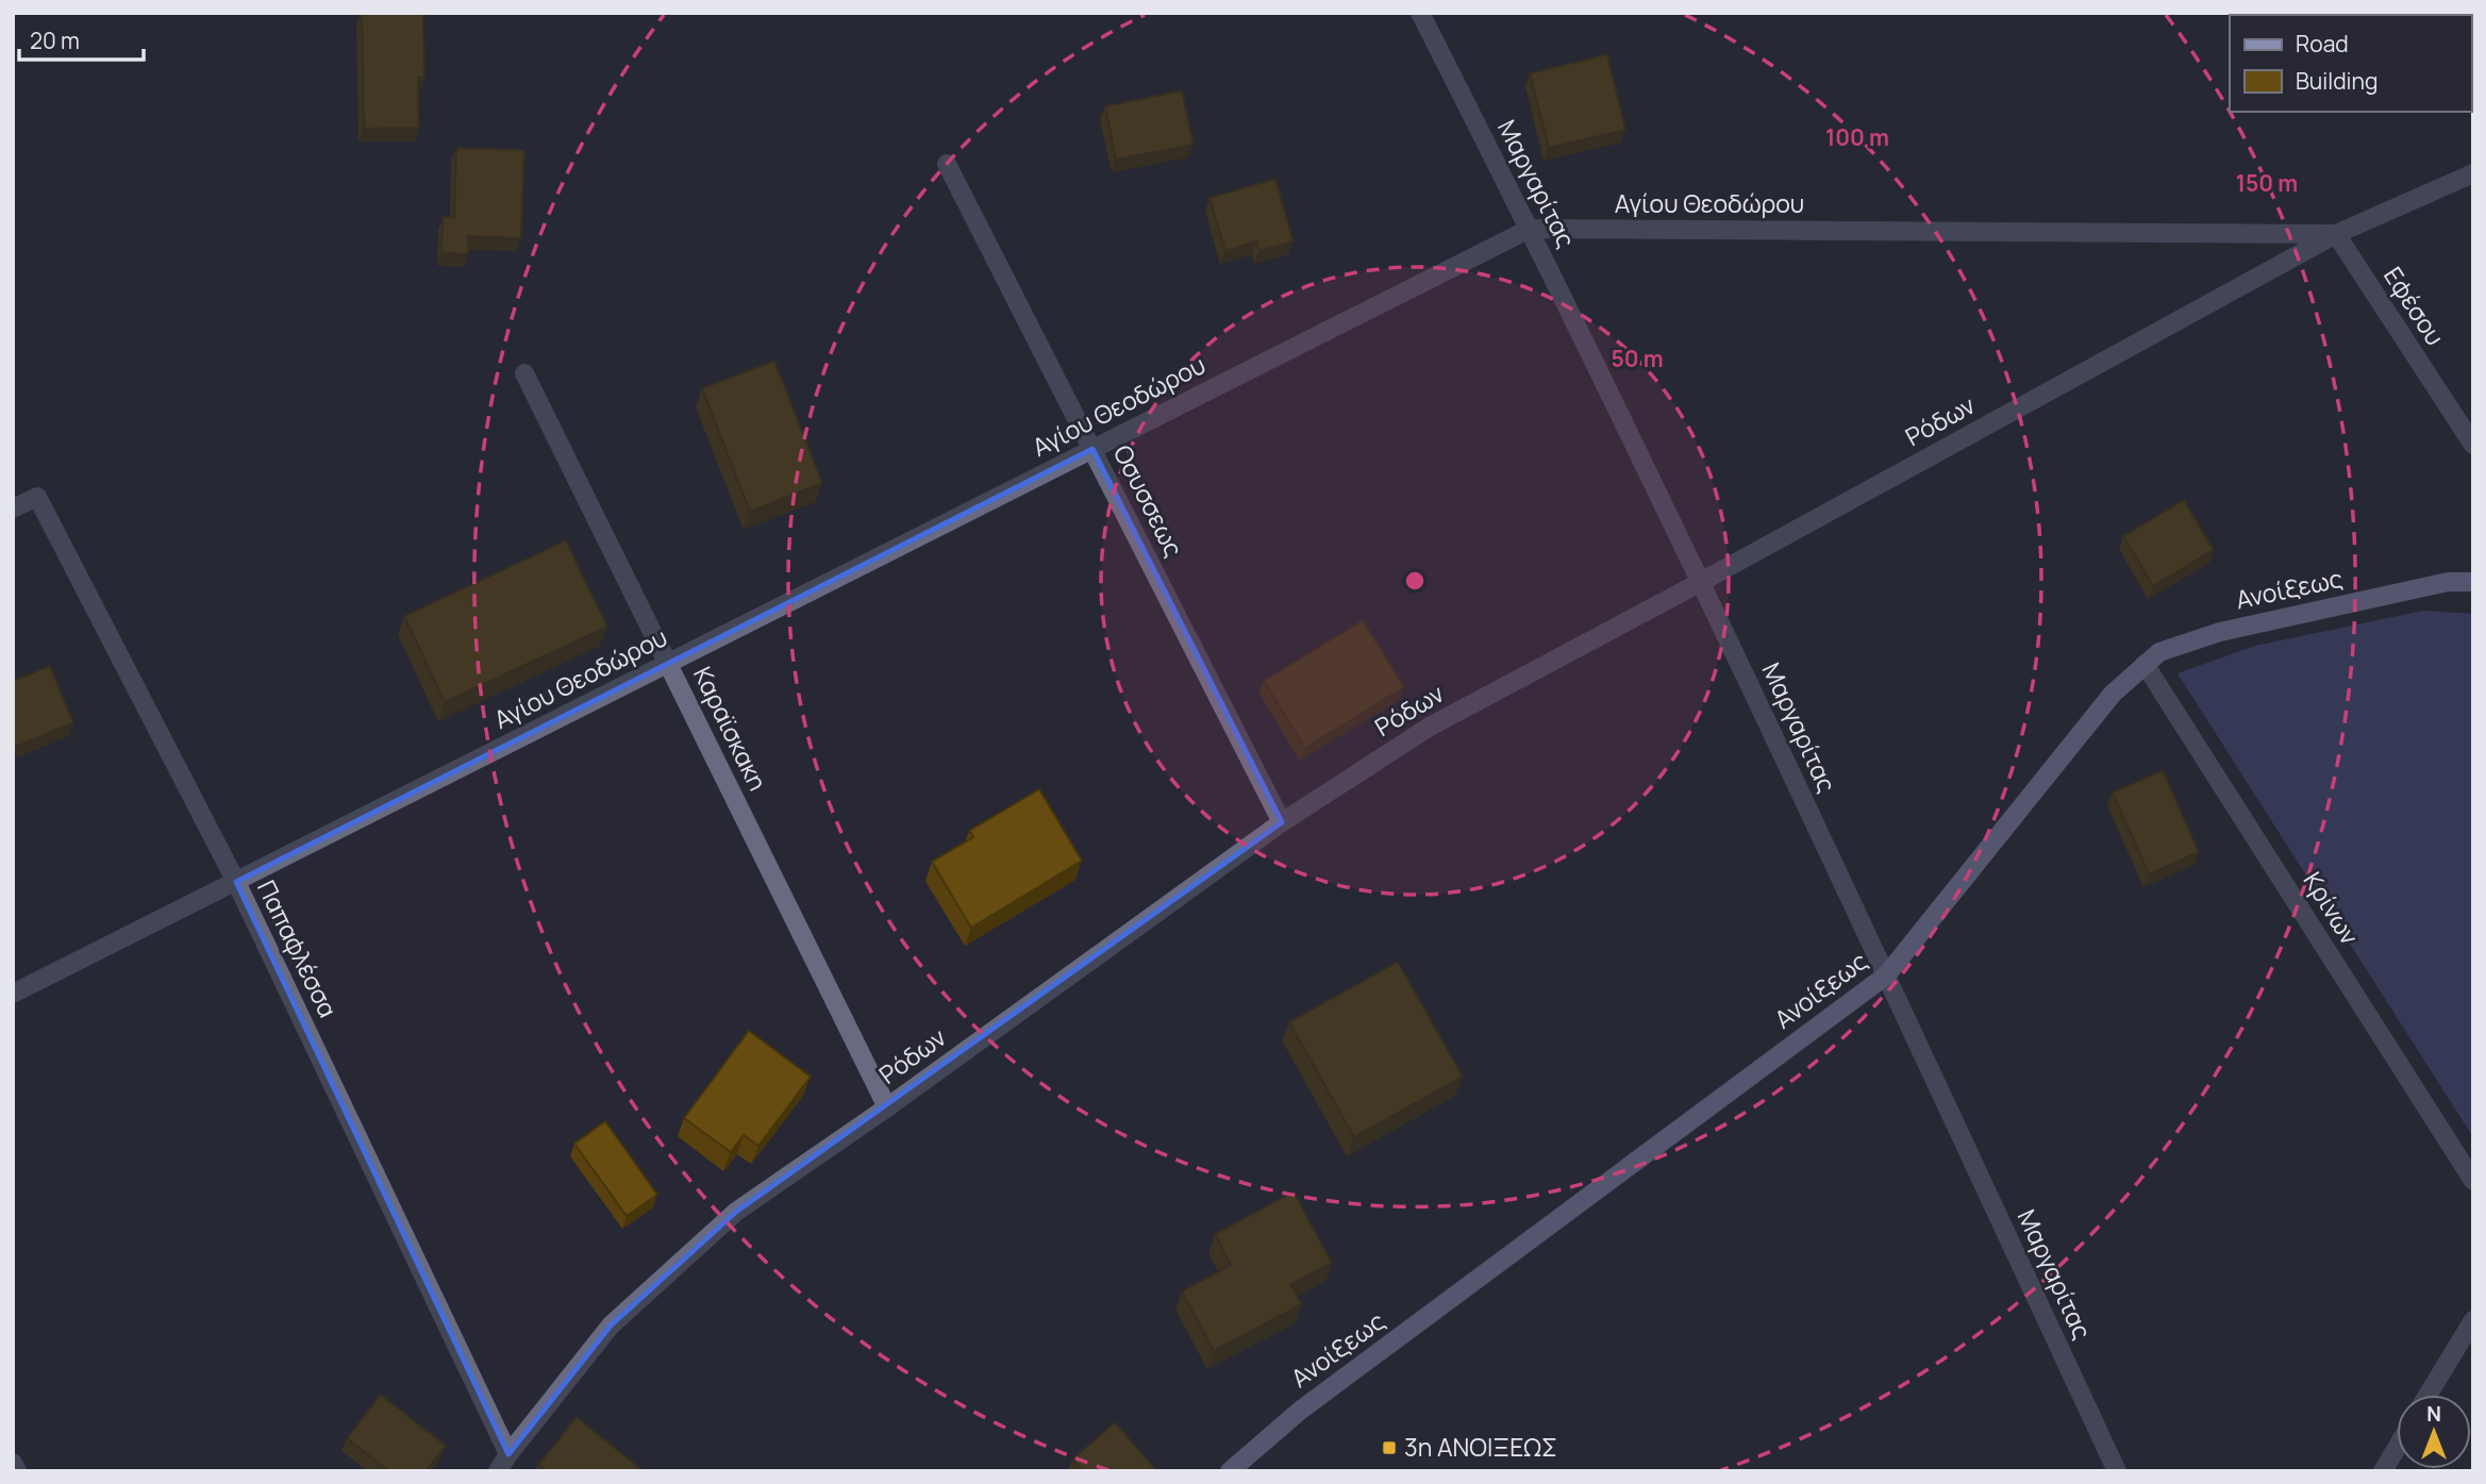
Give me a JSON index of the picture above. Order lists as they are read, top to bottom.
{
  "streets": {
    "street": [
      "Μαργαρίτας",
      "Αγίου Θεοδώρου",
      "Εφέσου",
      "Ρόδων",
      "Οσυσσεως",
      "Ανοίξεως",
      "Καραϊσκακη",
      "Κρίνων",
      "Παπαφλέσσα"
    ]
  },
  "crossings": [
    ["Μαργαρίτας", "Αγίου Θεοδώρου"],
    ["Μαργαρίτας", "Ρόδων"],
    ["Μαργαρίτας", "Ανοίξεως"],
    ["Αγίου Θεοδώρου", "Εφέσου"],
    ["Αγίου Θεοδώρου", "Ρόδων"],
    ["Αγίου Θεοδώρου", "Οσυσσεως"],
    ["Αγίου Θεοδώρου", "Καραϊσκακη"],
    ["Αγίου Θεοδώρου", "Παπαφλέσσα"],
    ["Εφέσου", "Ρόδων"],
    ["Ρόδων", "Οσυσσεως"],
    ["Ρόδων", "Καραϊσκακη"],
    ["Ρόδων", "Παπαφλέσσα"],
    ["Ανοίξεως", "Κρίνων"]
  ],
  "places": {
    "transit": ["3η ΑΝΟΙΞΕΩΣ"]
  },
  "legend": ["Road", "Building"],
  "scale_bar": "20 m",
  "north": "top",
  "rings": ["100 m", "150 m", "50 m"]
}
